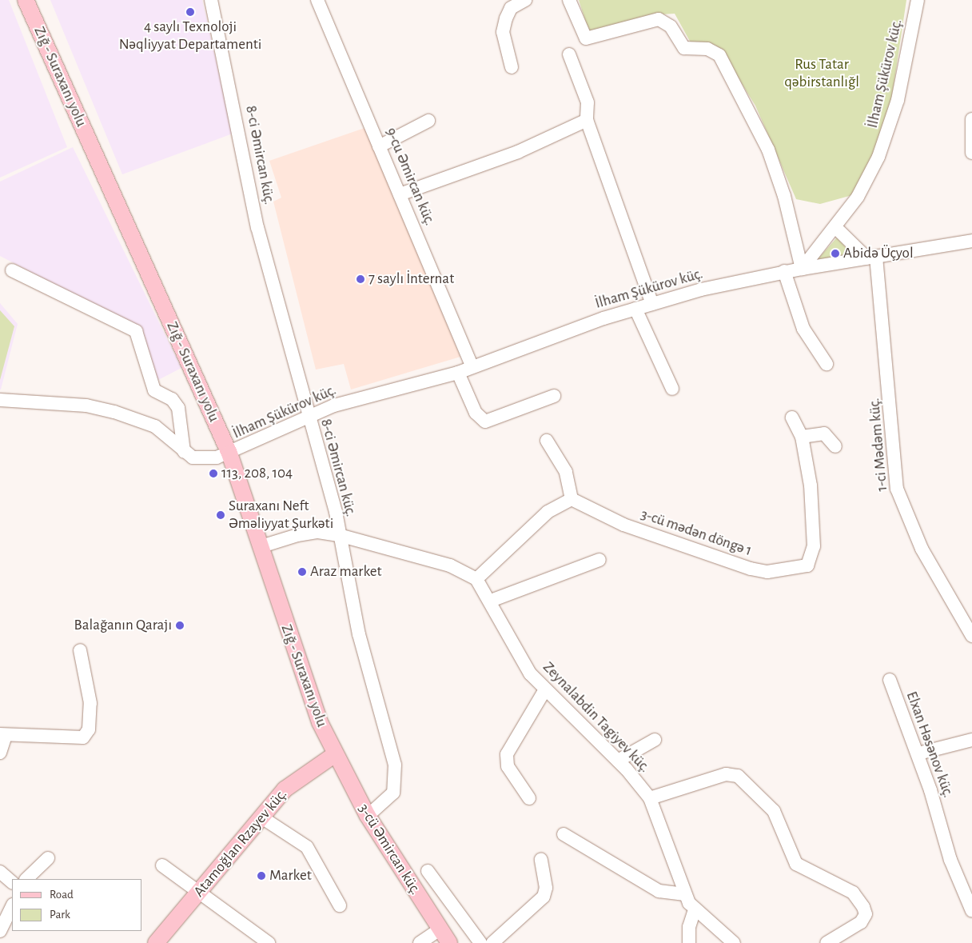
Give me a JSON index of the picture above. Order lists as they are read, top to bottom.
{
  "streets": {
    "main road": ["Zığ - Suraxanı yolu", "Atamoğlan Rzayev küç.", "3-cü Əmircan küç."],
    "street": [
      "İlham Şükürov küç.",
      "8-ci Əmircan küç.",
      "9-cu Əmircan küç.",
      "1-ci Mədəm küç.",
      "3-cü mədən döngə 1",
      "Zeynalabdin Tagiyev küç.",
      "Elxan Həsənov küç."
    ]
  },
  "crossings": [
    ["İlham Şükürov küç.", "Zığ - Suraxanı yolu"],
    ["İlham Şükürov küç.", "8-ci Əmircan küç."],
    ["İlham Şükürov küç.", "9-cu Əmircan küç."],
    ["Zığ - Suraxanı yolu", "Zeynalabdin Tagiyev küç."],
    ["Zığ - Suraxanı yolu", "Atamoğlan Rzayev küç."],
    ["Zığ - Suraxanı yolu", "3-cü Əmircan küç."],
    ["8-ci Əmircan küç.", "Zeynalabdin Tagiyev küç."],
    ["8-ci Əmircan küç.", "3-cü Əmircan küç."],
    ["Atamoğlan Rzayev küç.", "3-cü Əmircan küç."]
  ],
  "parks": ["Rus Tatar qəbirstanlığl"],
  "places": [
    "4 saylı Texnoloji Nəqliyyat Departamenti",
    "Abidə Üçyol",
    "7 saylı İnternat",
    "113, 208, 104",
    "Suraxanı Neft Əməliyyat Şurkəti",
    "Araz market",
    "Balağanın Qarajı",
    "Market"
  ],
  "legend": ["Road", "Park"]
}
